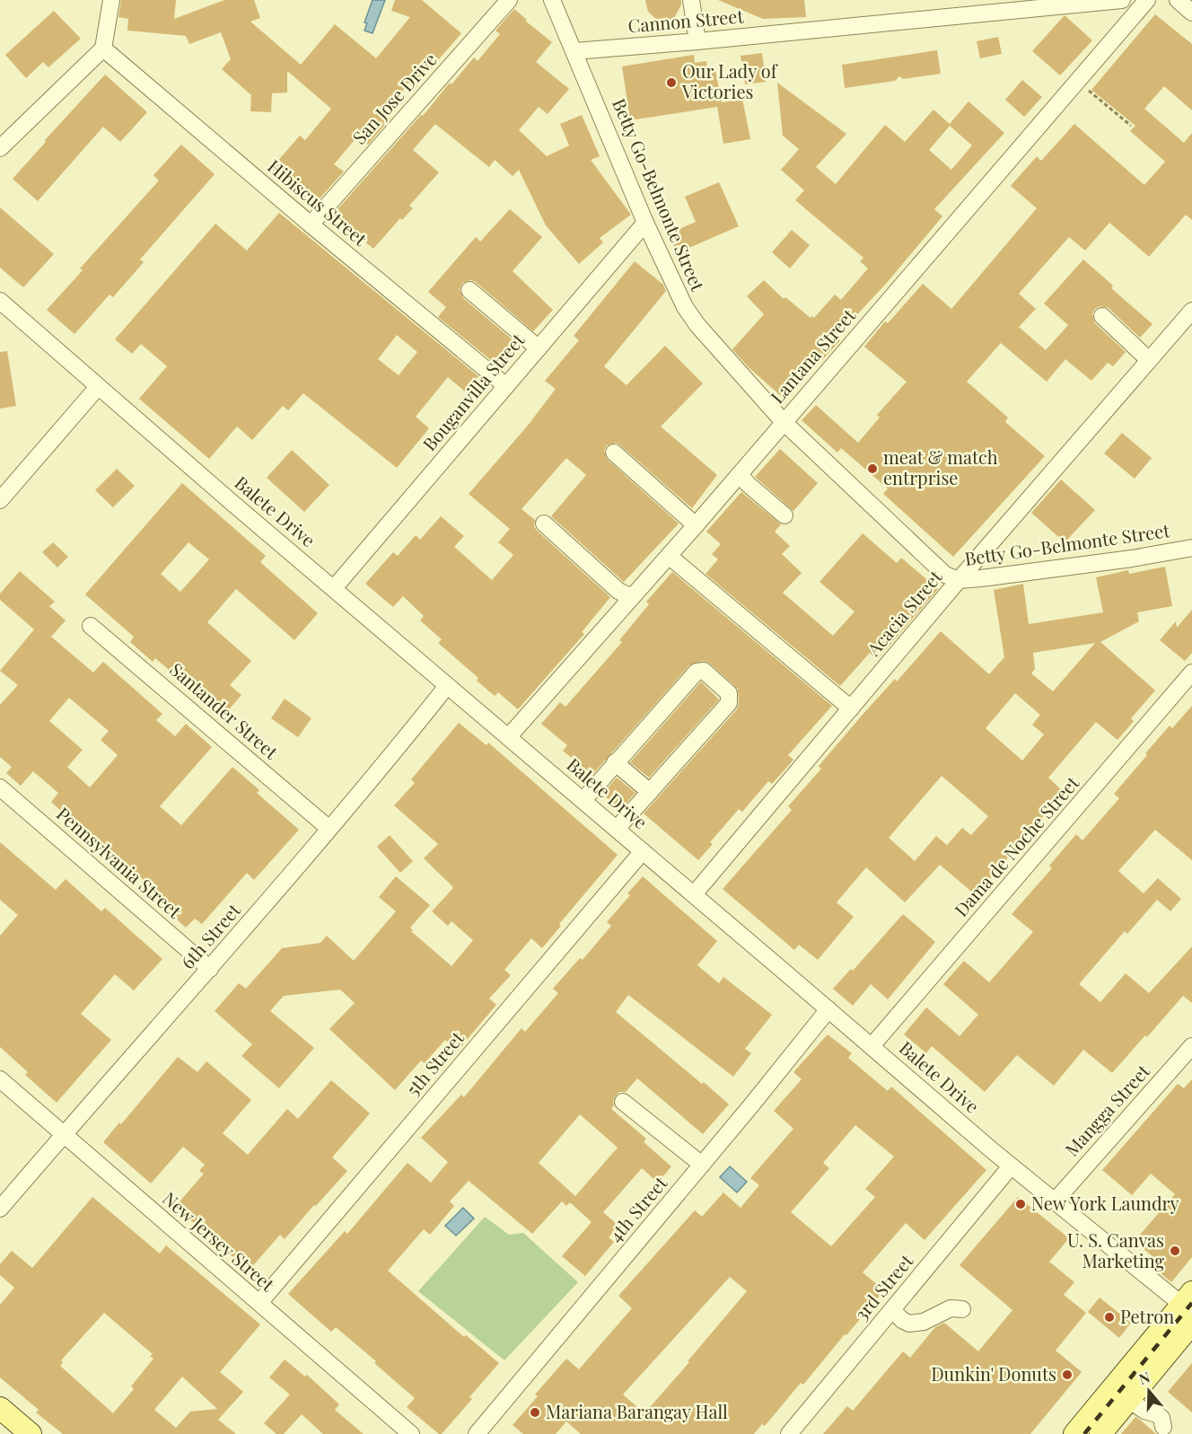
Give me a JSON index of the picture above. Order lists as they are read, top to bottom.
{
  "streets": {
    "street": [
      "Cannon Street",
      "San Jose Drive",
      "Betty Go-Belmonte Street",
      "Hibiscus Street",
      "Lantana Street",
      "Bouganvilla Street",
      "Balete Drive",
      "Acacia Street",
      "Santander Street",
      "Dama de Noche Street",
      "Pennsylvania Street",
      "6th Street",
      "5th Street",
      "Mangga Street",
      "4th Street",
      "New Jersey Street",
      "3rd Street"
    ]
  },
  "crossings": [
    ["Cannon Street", "Betty Go-Belmonte Street"],
    ["San Jose Drive", "Hibiscus Street"],
    ["Betty Go-Belmonte Street", "Lantana Street"],
    ["Betty Go-Belmonte Street", "Bouganvilla Street"],
    ["Betty Go-Belmonte Street", "Acacia Street"],
    ["Hibiscus Street", "Bouganvilla Street"],
    ["Lantana Street", "Balete Drive"],
    ["Bouganvilla Street", "Balete Drive"],
    ["Balete Drive", "Acacia Street"],
    ["Balete Drive", "Dama de Noche Street"],
    ["Balete Drive", "6th Street"],
    ["Balete Drive", "5th Street"],
    ["Balete Drive", "Mangga Street"],
    ["Balete Drive", "4th Street"],
    ["Balete Drive", "3rd Street"],
    ["Santander Street", "6th Street"],
    ["Pennsylvania Street", "6th Street"],
    ["6th Street", "New Jersey Street"],
    ["5th Street", "New Jersey Street"]
  ],
  "places": [
    "Our Lady of Victories",
    "meat & match entrprise",
    "New York Laundry",
    "U. S. Canvas Marketing",
    "Petron",
    "Dunkin' Donuts",
    "Mariana Barangay Hall"
  ],
  "north": "top"
}
